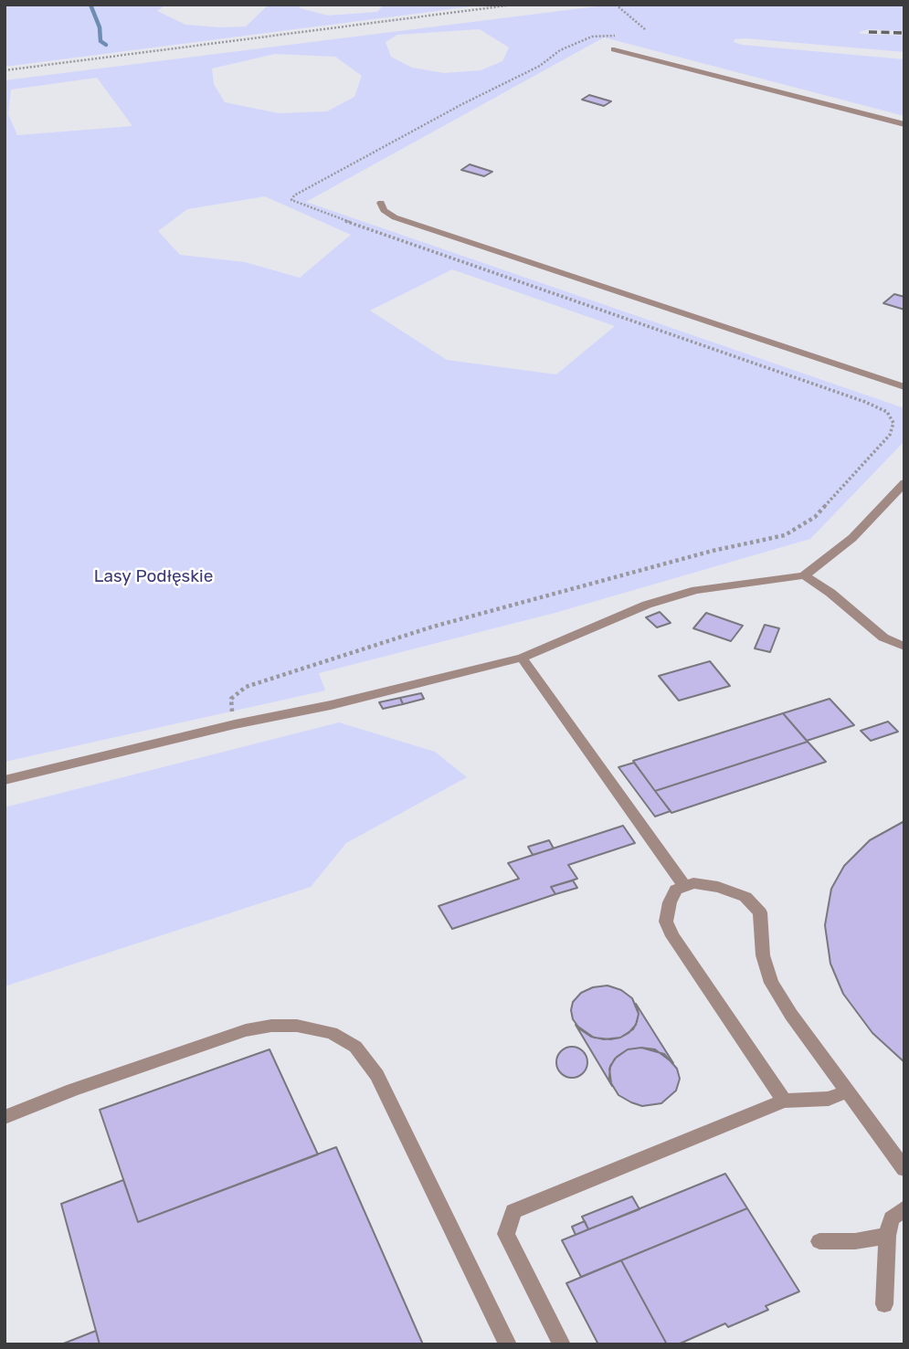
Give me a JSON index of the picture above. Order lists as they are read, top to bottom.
{
  "parks": ["Lasy Podłęskie"]
}
